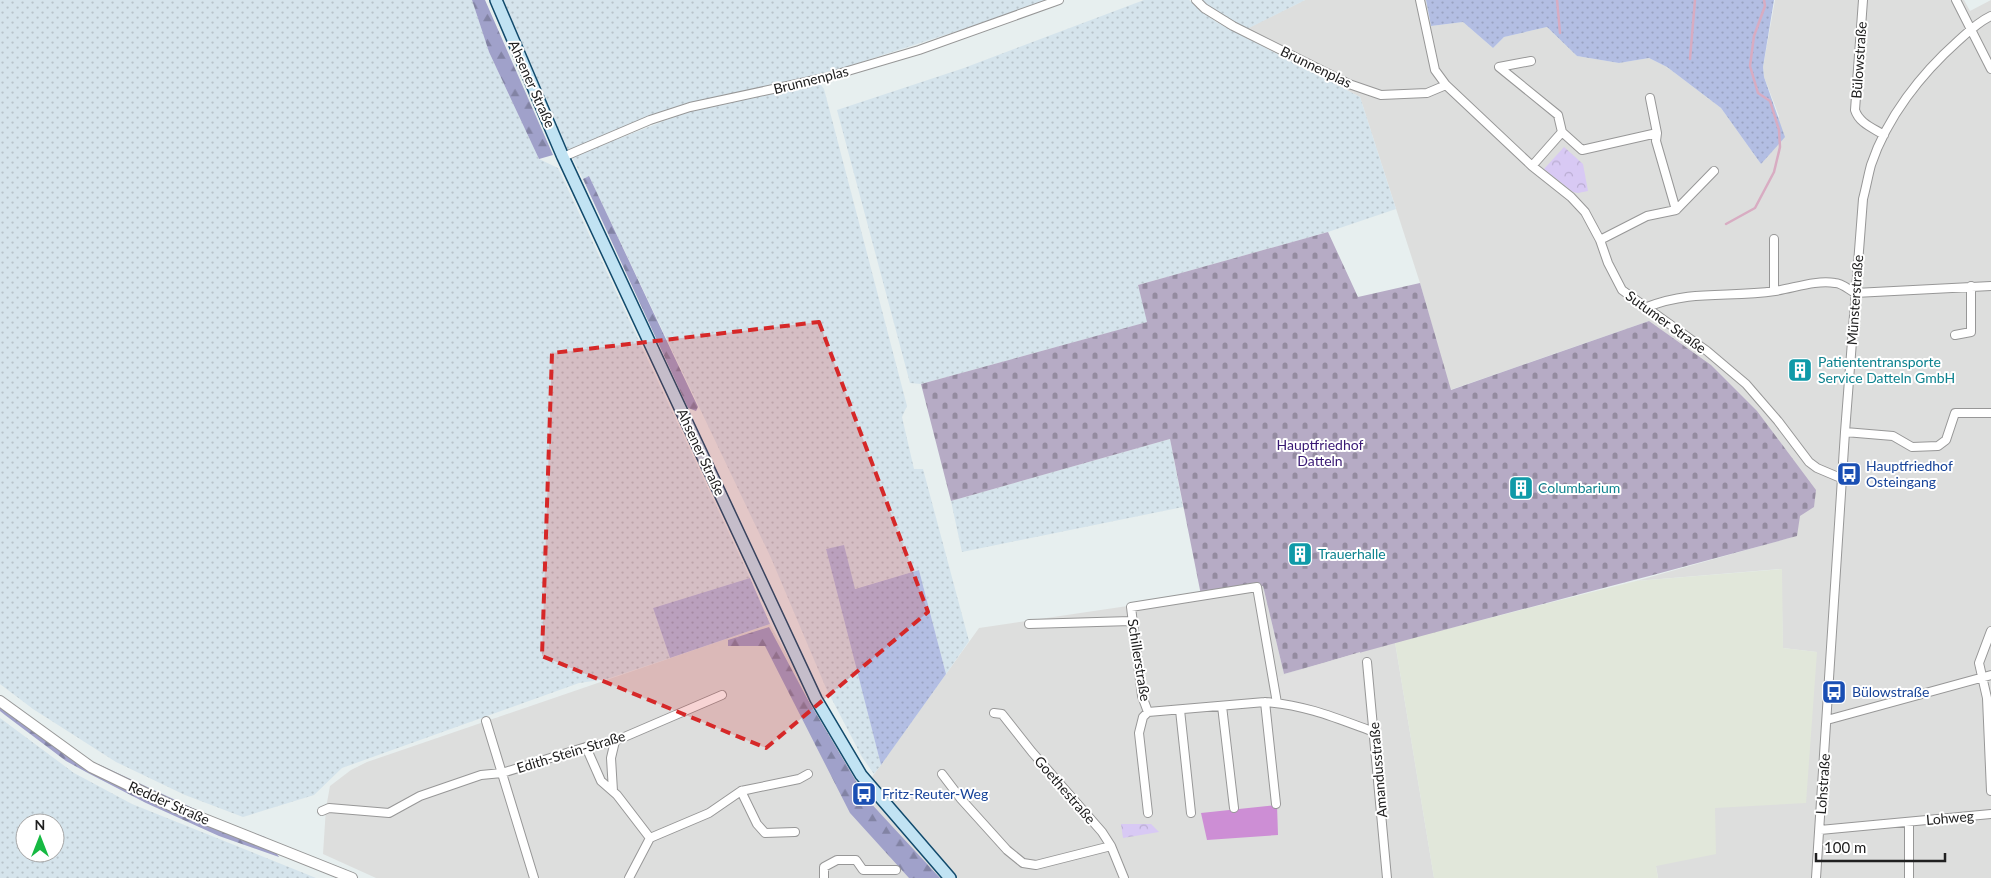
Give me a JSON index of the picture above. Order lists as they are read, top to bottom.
{
  "streets": {
    "main road": ["Ahsener Straße"],
    "street": [
      "Bülowstraße",
      "Brunnenplas",
      "Münsterstraße",
      "Sutumer Straße",
      "Schillerstraße",
      "Edith-Stein-Straße",
      "Amandusstraße",
      "Lohstraße",
      "Goethestraße",
      "Redder Straße",
      "Lohweg"
    ]
  },
  "crossings": [
    ["Bülowstraße", "Münsterstraße"],
    ["Brunnenplas", "Ahsener Straße"],
    ["Brunnenplas", "Sutumer Straße"],
    ["Münsterstraße", "Sutumer Straße"],
    ["Münsterstraße", "Lohstraße"],
    ["Schillerstraße", "Amandusstraße"],
    ["Lohstraße", "Lohweg"]
  ],
  "parks": ["Hauptfriedhof Datteln"],
  "places": {
    "building": ["Patiententransporte Service Datteln GmbH", "Columbarium", "Trauerhalle"],
    "bus stop": ["Hauptfriedhof Osteingang", "Bülowstraße", "Fritz-Reuter-Weg"]
  },
  "scale_bar": "100 m",
  "north": "top"
}
